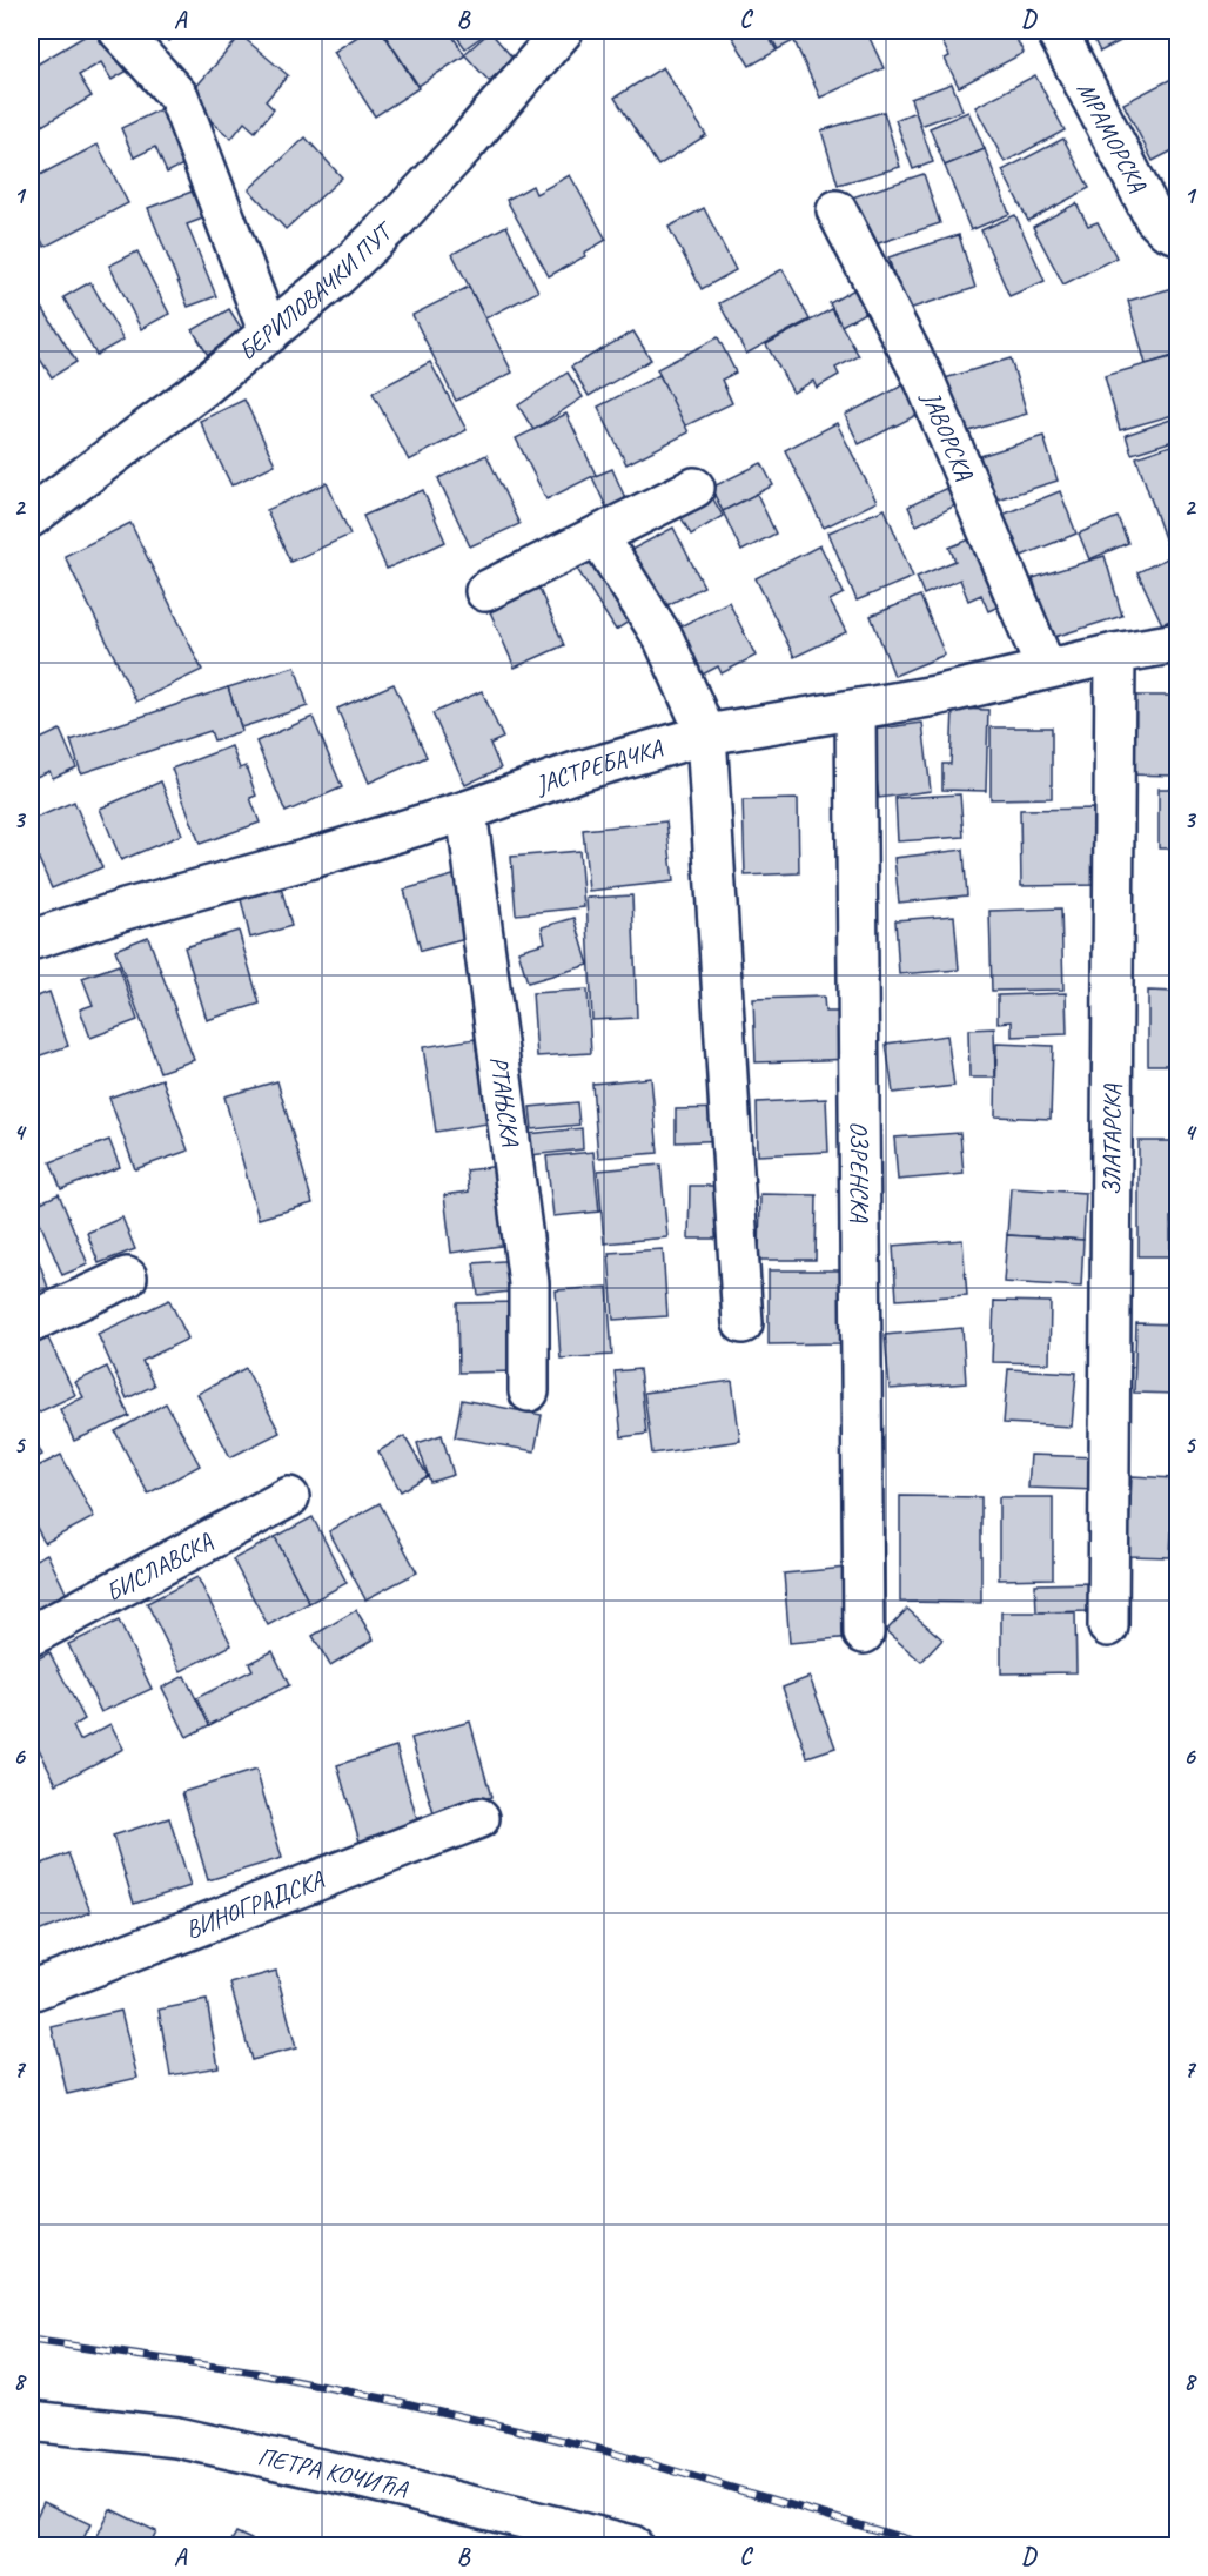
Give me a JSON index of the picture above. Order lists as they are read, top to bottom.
{
  "streets": {
    "street": [
      "МРАМОРСКА",
      "БЕРИЛОВАЧКИ ПУТ",
      "ЈАВОРСКА",
      "ЈАСТРЕБАЧКА",
      "РТАЊСКА",
      "ЗЛАТАРСКА",
      "ОЗРЕНСКА",
      "БИСЛАВСКА",
      "ВИНОГРАДСКА",
      "ПЕТРА КОЧИЋА"
    ]
  },
  "crossings": [
    ["ЈАВОРСКА", "ЈАСТРЕБАЧКА"],
    ["ЈАСТРЕБАЧКА", "РТАЊСКА"],
    ["ЈАСТРЕБАЧКА", "ЗЛАТАРСКА"],
    ["ЈАСТРЕБАЧКА", "ОЗРЕНСКА"]
  ],
  "grid": {
    "columns": [
      "A",
      "B",
      "C",
      "D"
    ],
    "rows": [
      "1",
      "2",
      "3",
      "4",
      "5",
      "6",
      "7",
      "8"
    ]
  }
}
